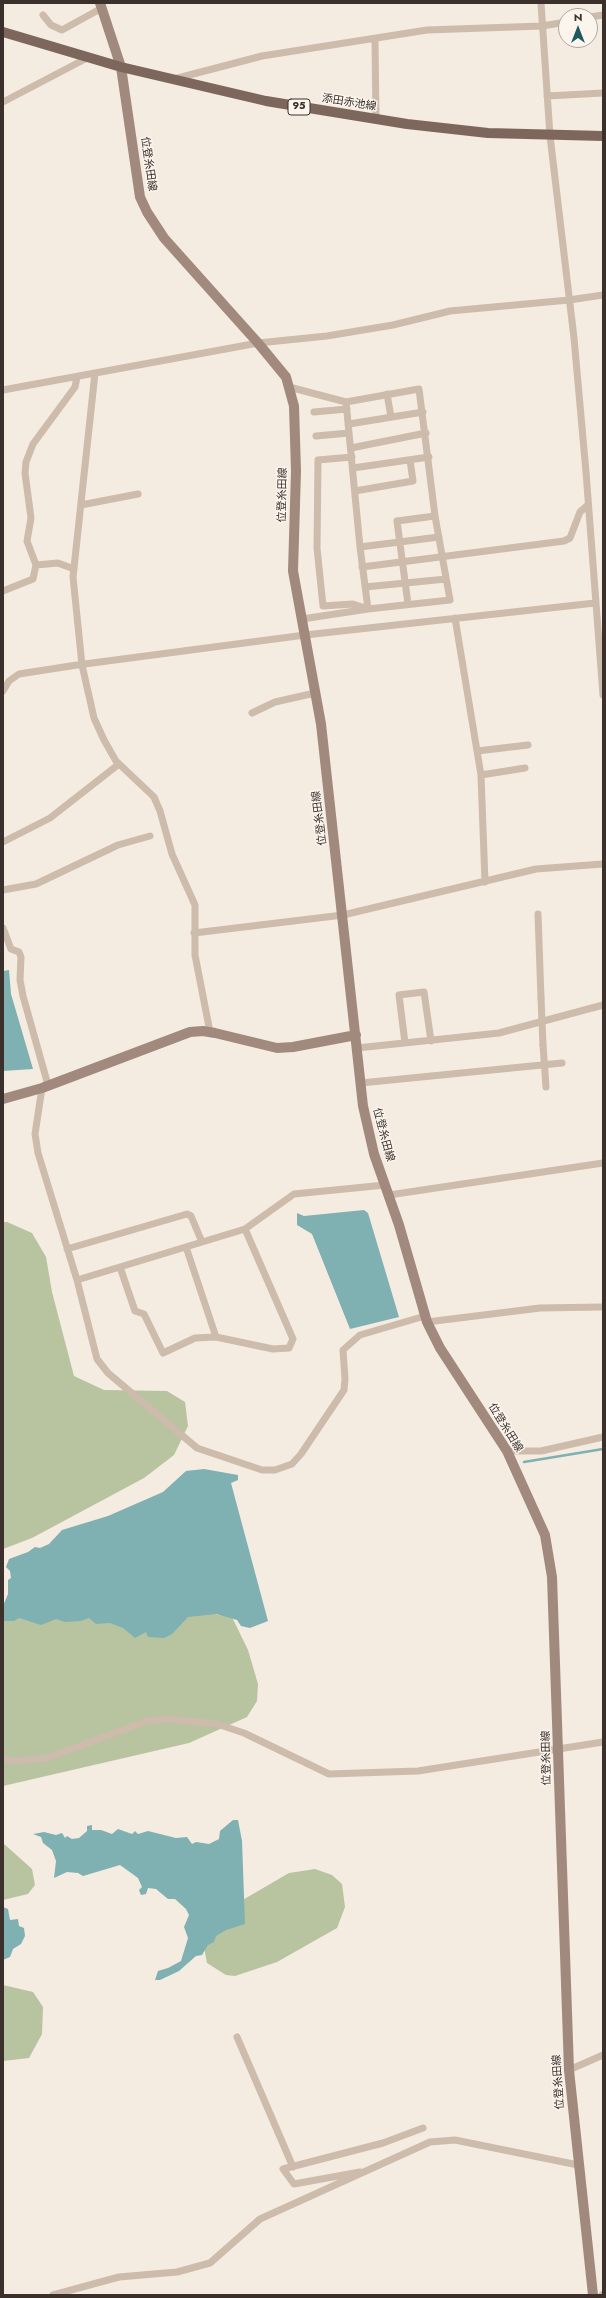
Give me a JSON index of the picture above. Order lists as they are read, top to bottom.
{
  "streets": {
    "main road": ["添田赤池線", "95", "位登糸田線"]
  },
  "crossings": [
    ["添田赤池線", "位登糸田線"]
  ],
  "north": "top"
}
